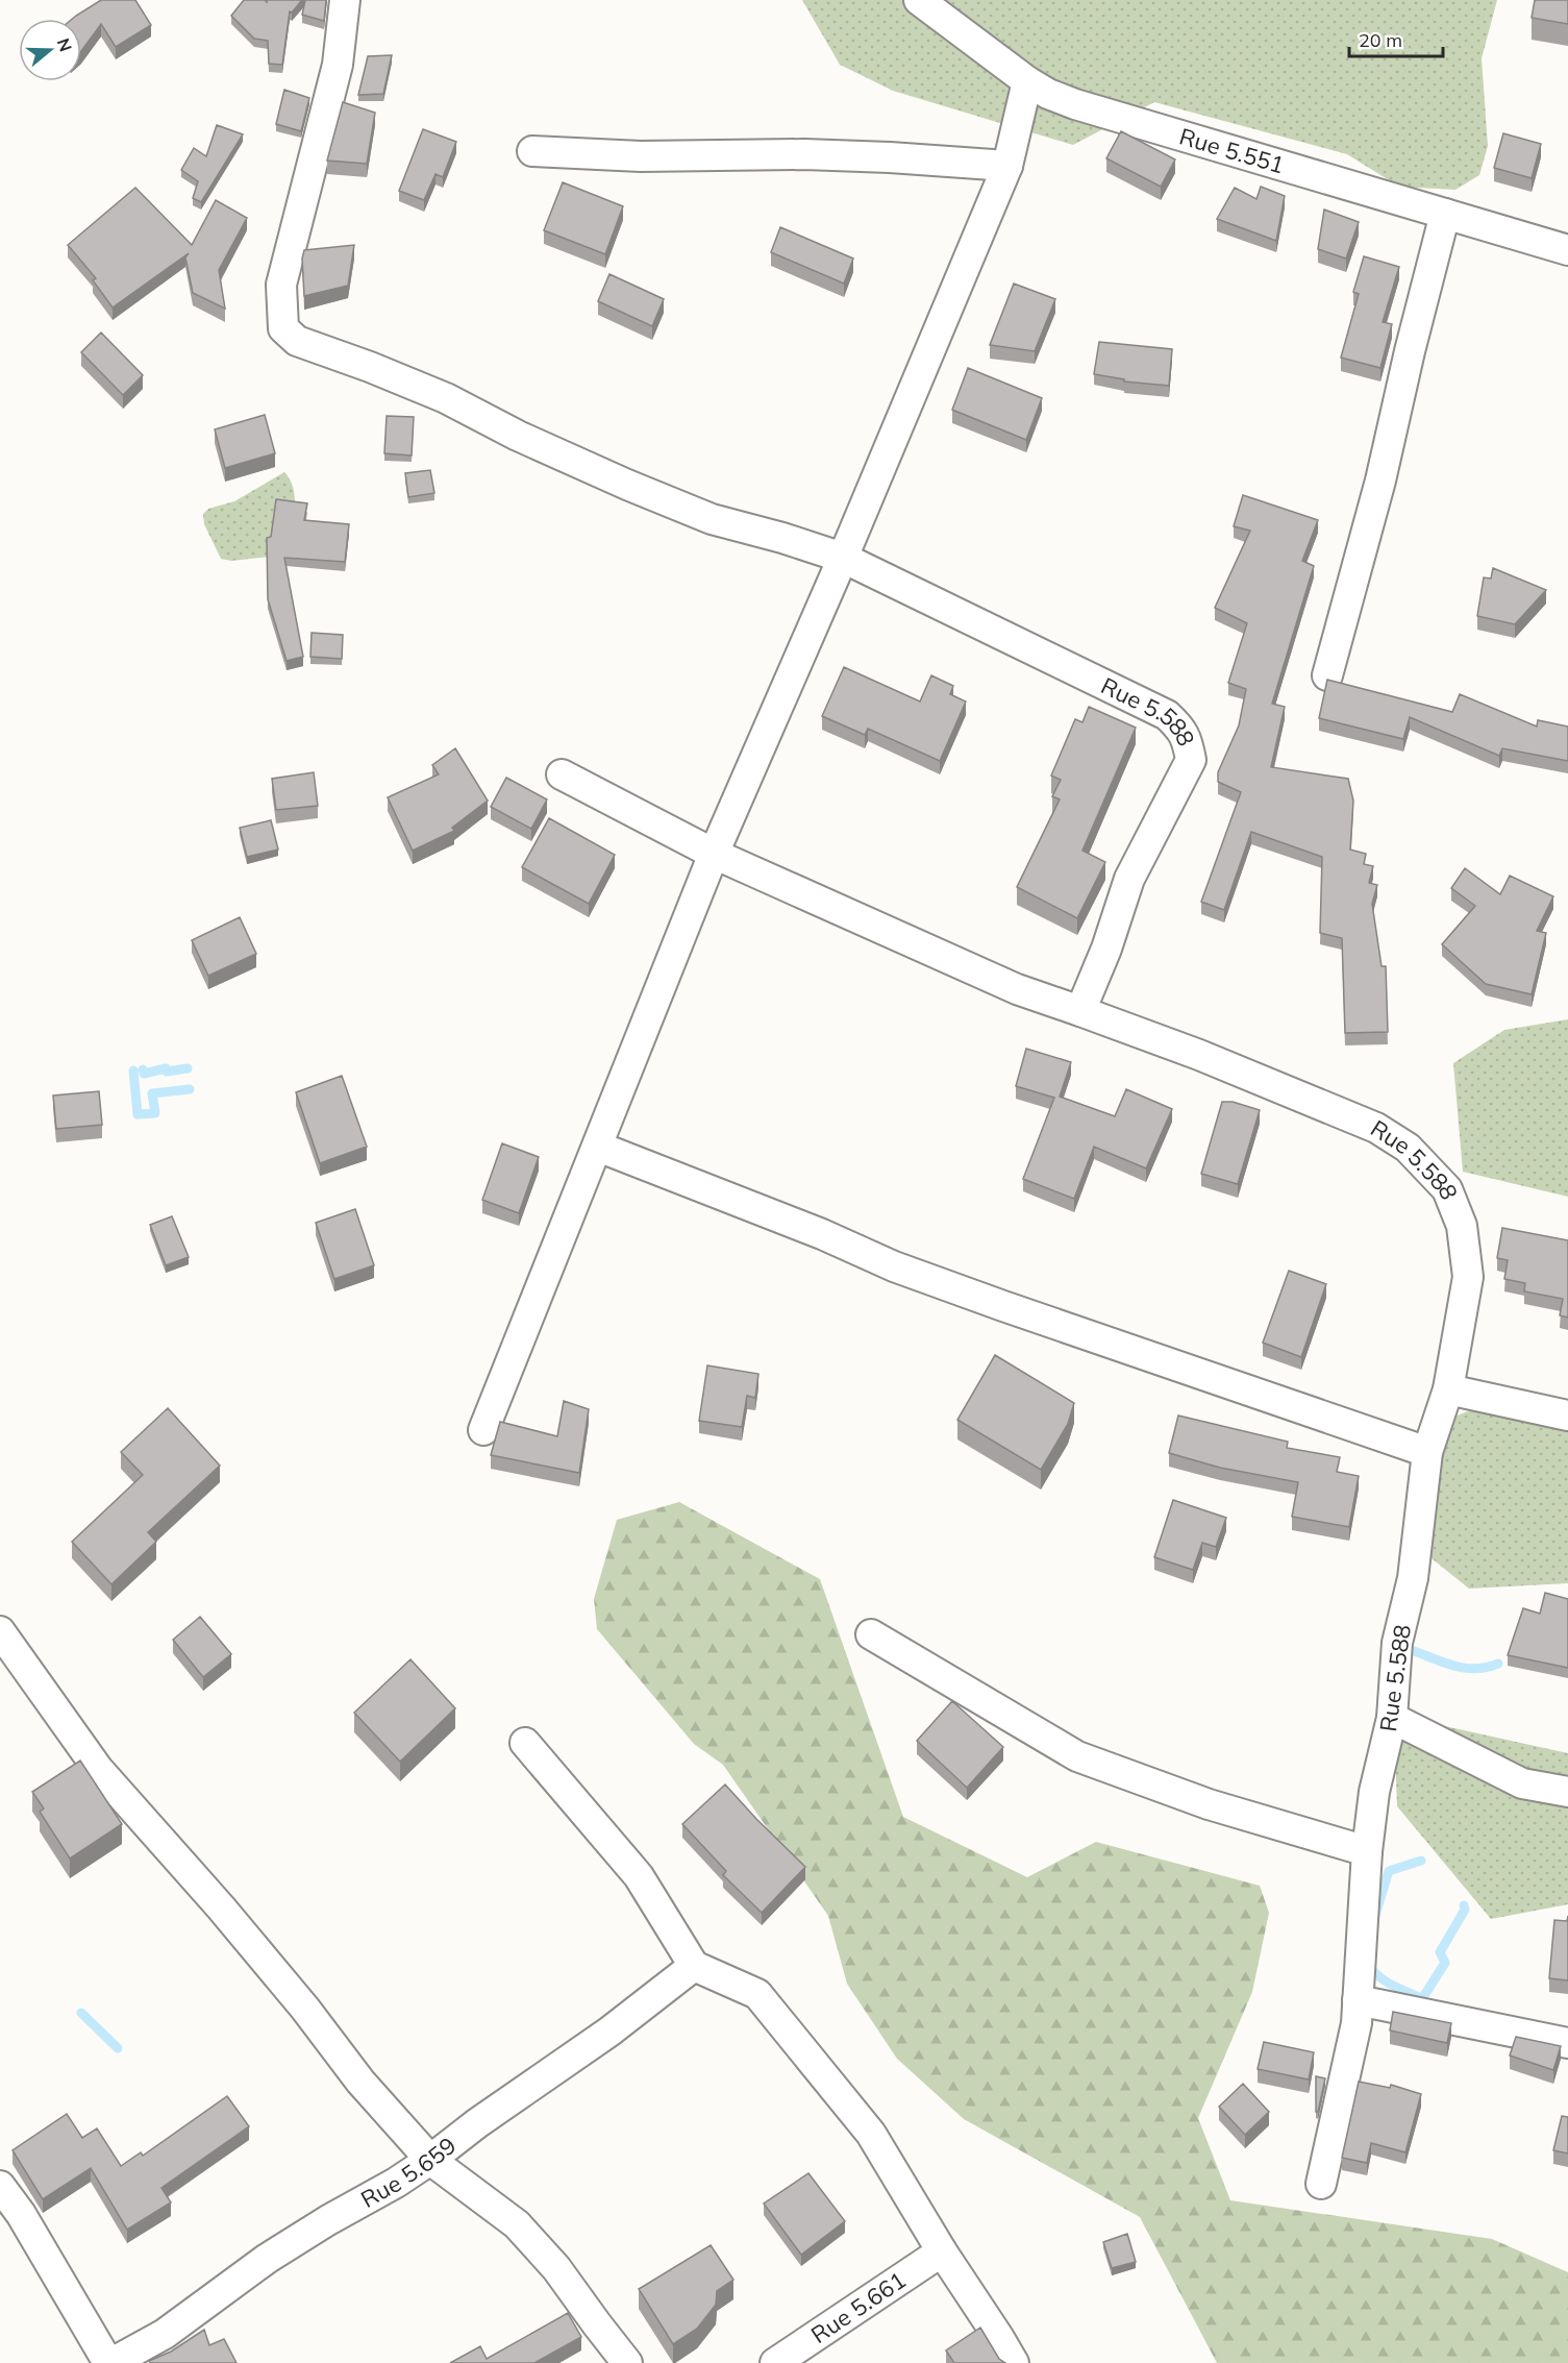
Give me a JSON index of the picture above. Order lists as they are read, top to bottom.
{
  "streets": {
    "street": [
      "Rue 5.551",
      "Rue 5.588",
      "Rue 5.659",
      "Rue 5.661"
    ]
  },
  "scale_bar": "20 m",
  "north": "right"
}
